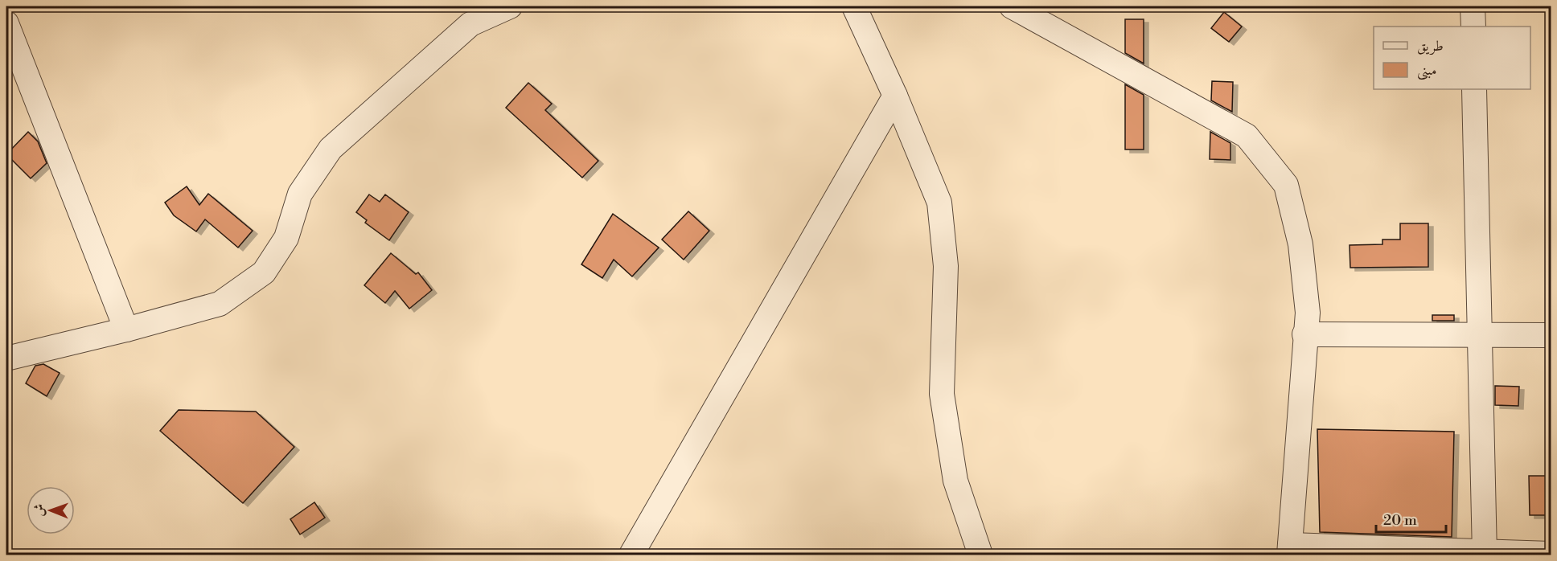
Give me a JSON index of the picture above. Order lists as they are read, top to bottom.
{
  "legend": ["طريق", "مبنى"],
  "scale_bar": "20 m",
  "north": "left"
}
